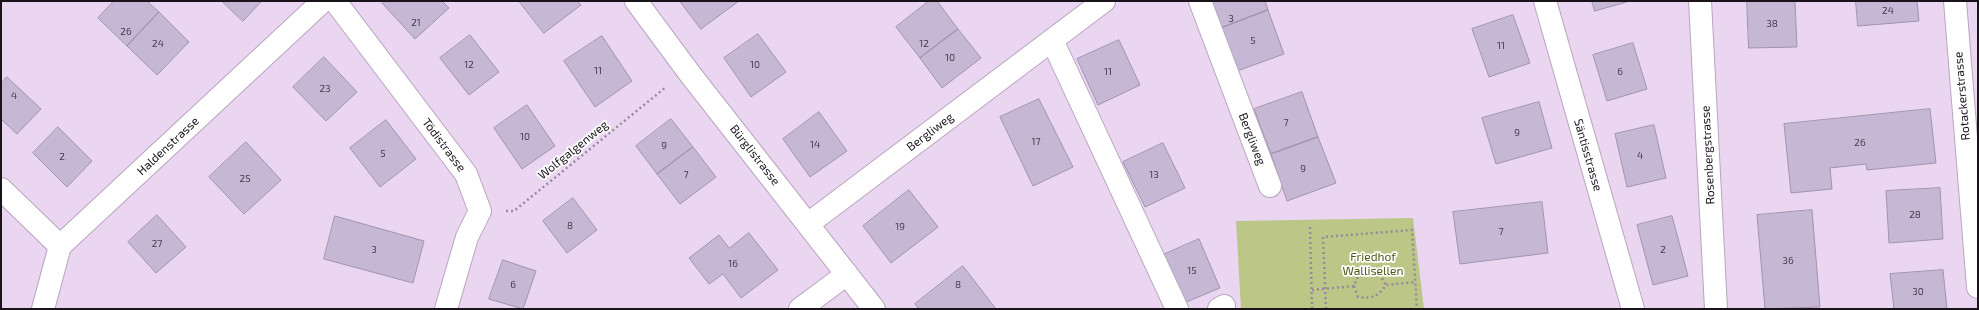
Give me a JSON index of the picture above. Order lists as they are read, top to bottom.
{
  "streets": {
    "street": [
      "Rotackerstrasse",
      "Bergliweg",
      "Tödistrasse",
      "Haldenstrasse",
      "Bürglistrasse",
      "Säntisstrasse",
      "Rosenbergstrasse"
    ],
    "path": ["Wolfgalgenweg"]
  },
  "crossings": [
    ["Bergliweg", "Bürglistrasse"],
    ["Tödistrasse", "Wolfgalgenweg"]
  ],
  "parks": ["Friedhof Wallisellen"],
  "house_numbers": [
    "24",
    "3",
    "21",
    "38",
    "26",
    "5",
    "24",
    "12",
    "11",
    "10",
    "12",
    "10",
    "11",
    "11",
    "6",
    "23",
    "4",
    "7",
    "9",
    "10",
    "17",
    "26",
    "14",
    "9",
    "5",
    "4",
    "2",
    "9",
    "7",
    "13",
    "25",
    "28",
    "8",
    "19",
    "7",
    "27",
    "3",
    "2",
    "36",
    "16",
    "15",
    "6",
    "8",
    "30"
  ]
}
